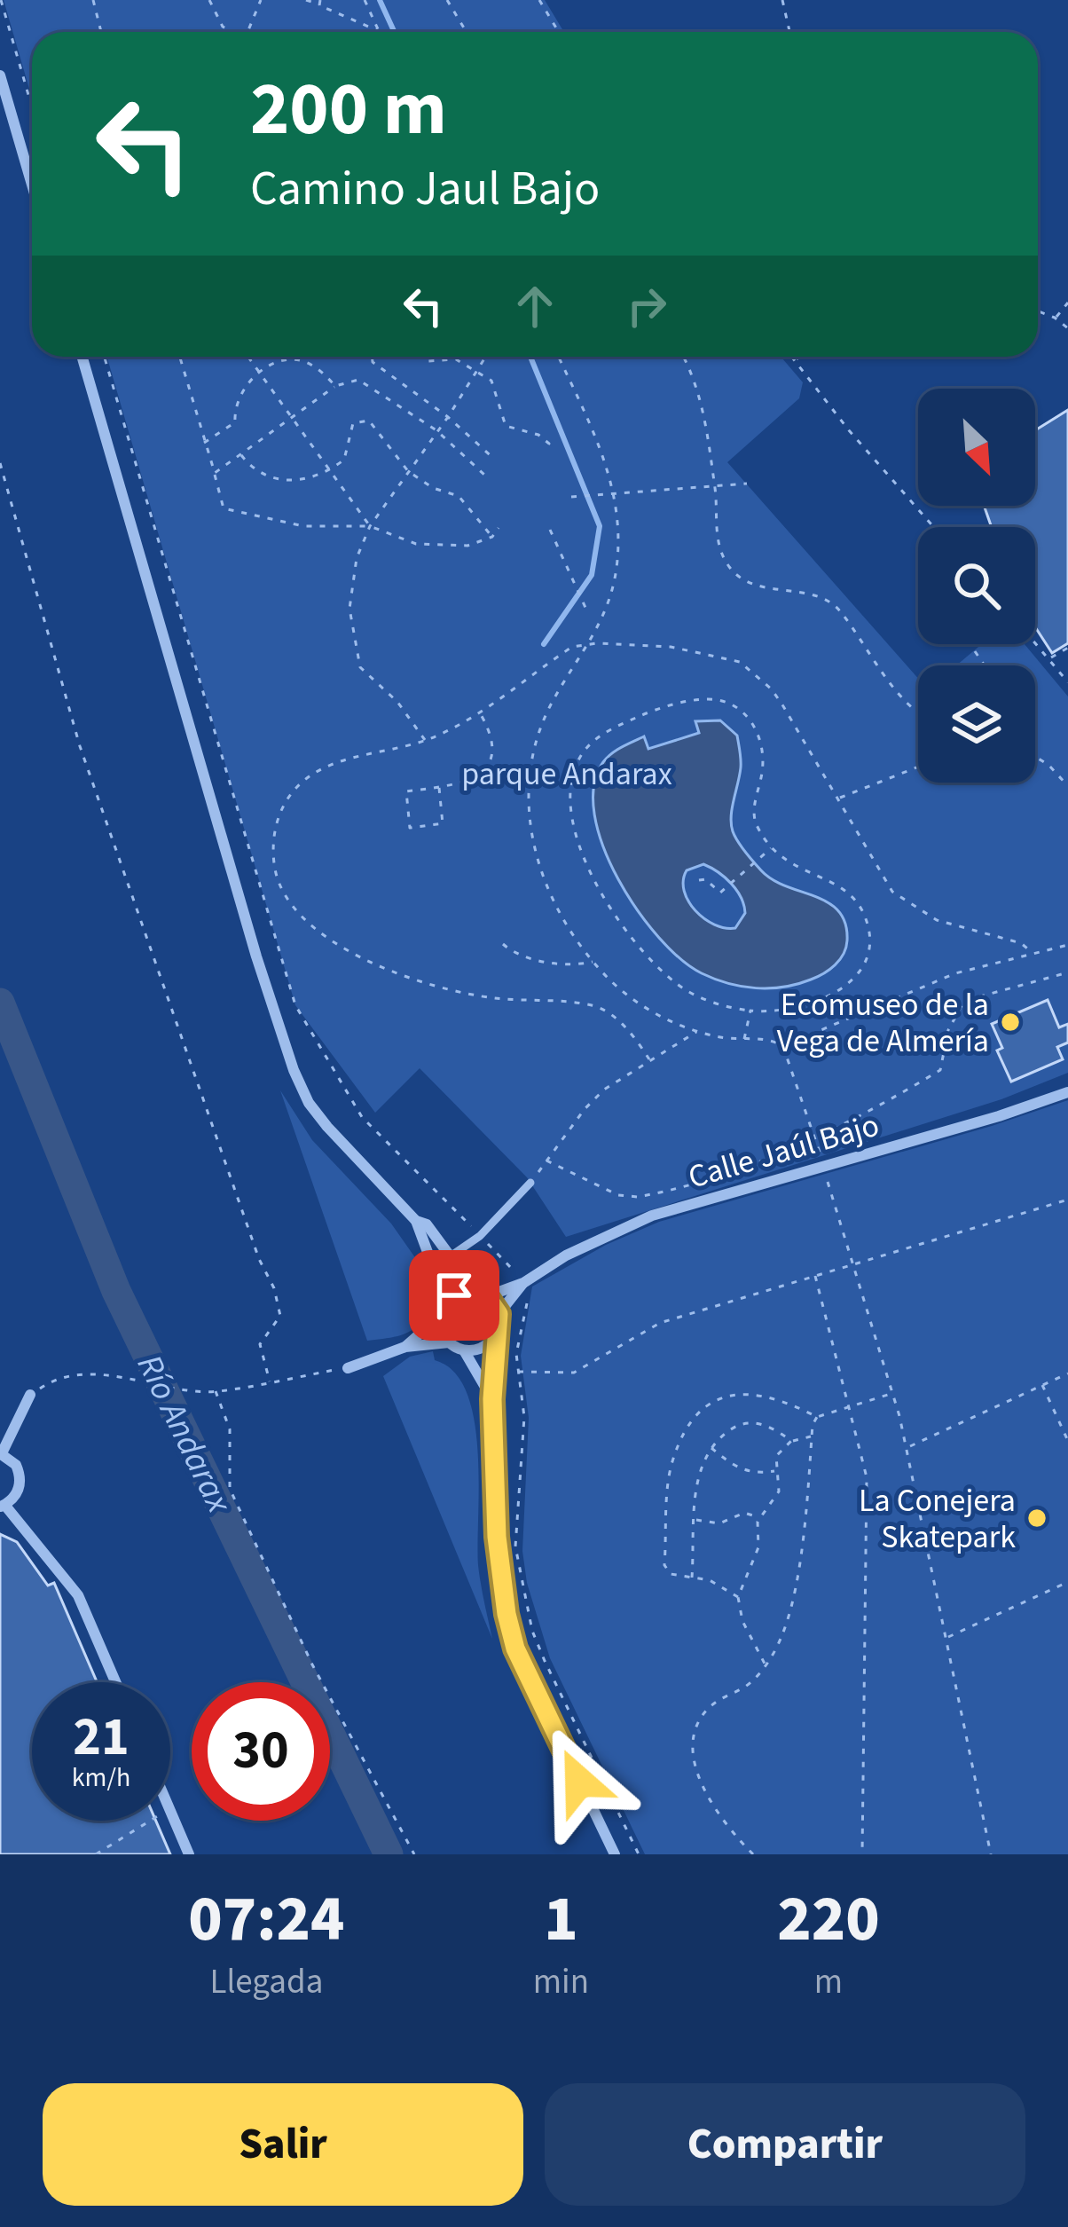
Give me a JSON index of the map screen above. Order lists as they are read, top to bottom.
{
  "streets": {
    "street": ["Calle Jaúl Bajo"]
  },
  "water": ["Río Andarax"],
  "parks": ["parque Andarax"],
  "places": ["Ecomuseo de la Vega de Almería", "La Conejera Skatepark"],
  "north": "bottom right",
  "page": {
    "turn": ["200 m", "Camino Jaul Bajo"],
    "speed": "21 km/h",
    "limit": "30",
    "eta": [
      "07:24",
      "Llegada",
      "1",
      "min",
      "220",
      "m"
    ],
    "buttons": ["Salir", "Compartir"]
  }
}
